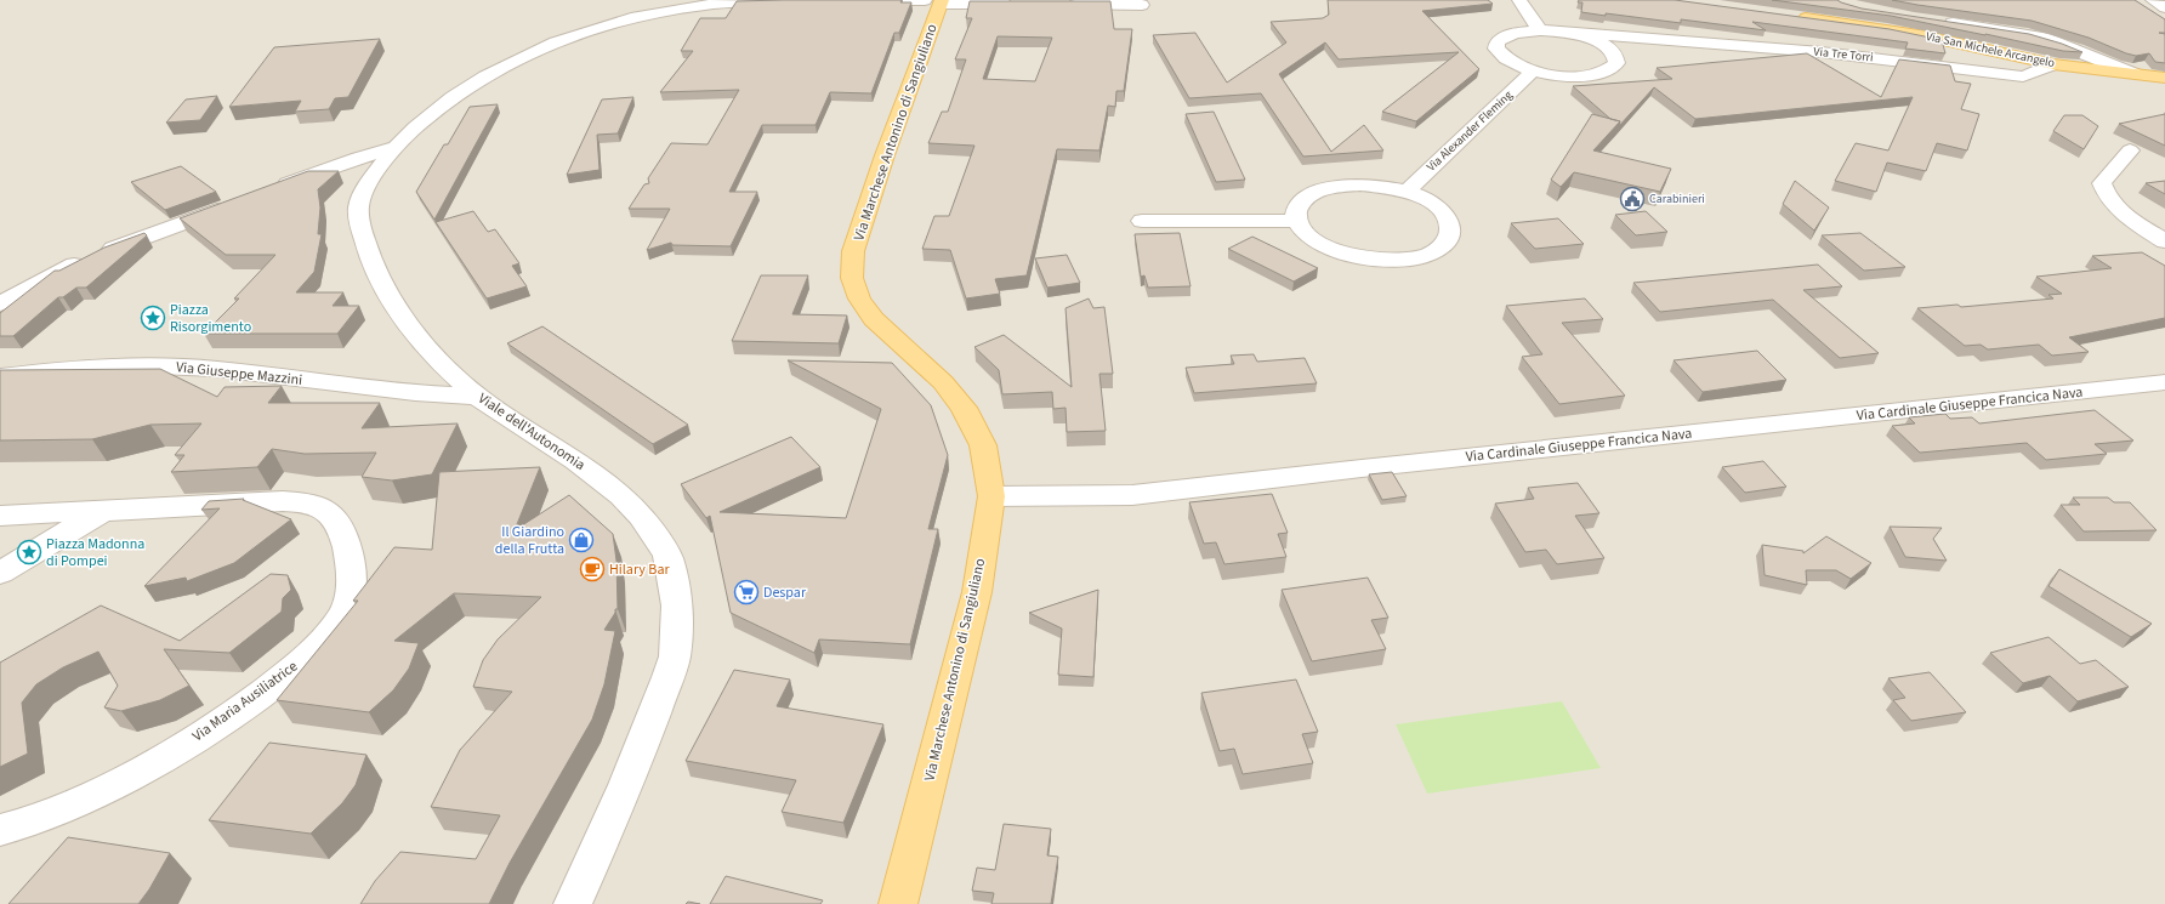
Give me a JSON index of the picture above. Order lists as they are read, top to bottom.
{
  "streets": {
    "main road": ["Via San Michele Arcangelo", "Via Marchese Antonino di Sangiuliano"],
    "street": [
      "Via Tre Torri",
      "Via Alexander Fleming",
      "Via Giuseppe Mazzini",
      "Via Cardinale Giuseppe Francica Nava",
      "Viale dell'Autonomia",
      "Via Maria Ausiliatrice"
    ]
  },
  "crossings": [
    ["Via San Michele Arcangelo", "Via Tre Torri"],
    ["Via Marchese Antonino di Sangiuliano", "Via Cardinale Giuseppe Francica Nava"],
    ["Via Giuseppe Mazzini", "Viale dell'Autonomia"]
  ],
  "places": {
    "public building": ["Carabinieri"],
    "place": ["Piazza Risorgimento", "Piazza Madonna di Pompei"],
    "shop": ["Il Giardino della Frutta"],
    "cafe": ["Hilary Bar"],
    "supermarket": ["Despar"]
  }
}
